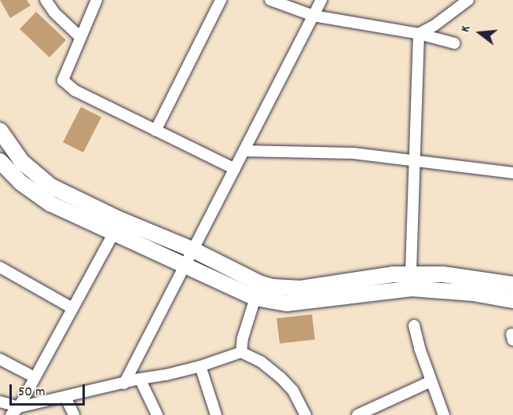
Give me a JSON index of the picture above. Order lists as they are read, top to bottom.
{
  "scale_bar": "50 m",
  "north": "left"
}
